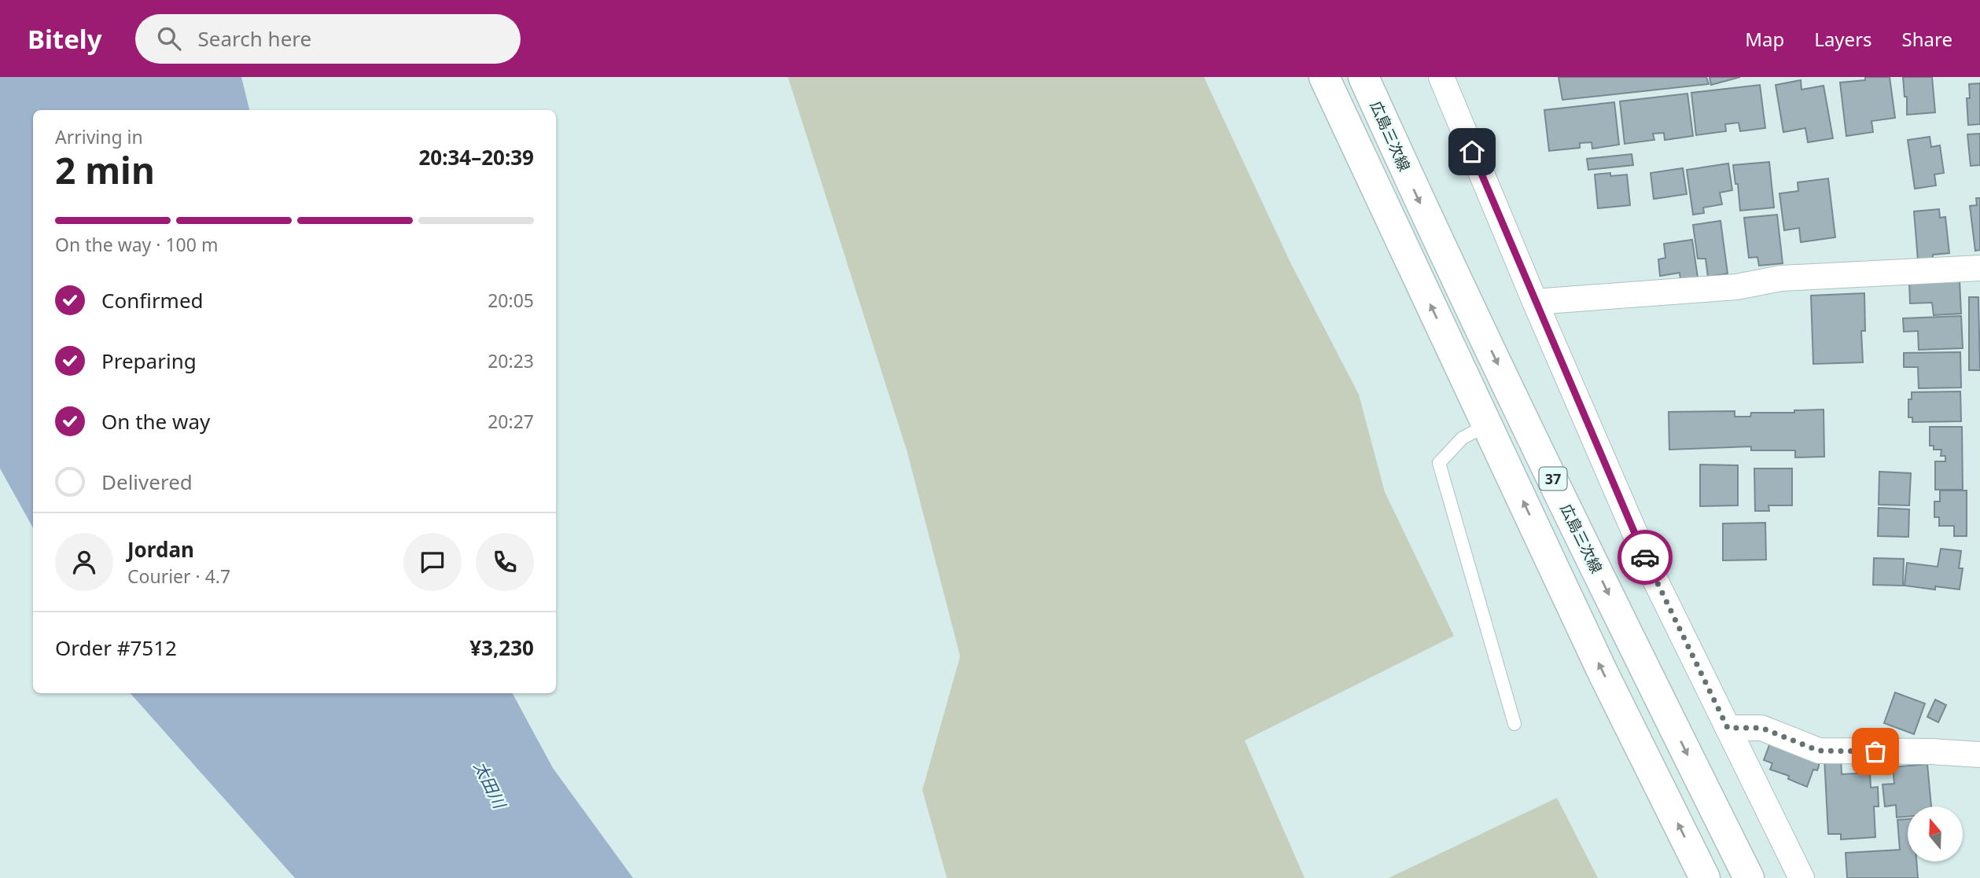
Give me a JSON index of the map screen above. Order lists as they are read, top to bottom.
{
  "streets": {
    "main road": ["広島三次線", "37"]
  },
  "water": ["太田川"],
  "north": "top",
  "page": {
    "header": "Bitely",
    "search": "Search here",
    "nav": ["Map", "Layers", "Share"],
    "heading": ["2 min", "Arriving in", "20:34–20:39"],
    "panel": [
      "Jordan",
      "Courier · 4.7",
      "Order #7512",
      "¥3,230"
    ],
    "bar": "On the way · 100 m",
    "list": [
      ["Confirmed", "20:05"],
      ["Preparing", "20:23"],
      ["On the way", "20:27"],
      "Delivered"
    ]
  }
}
